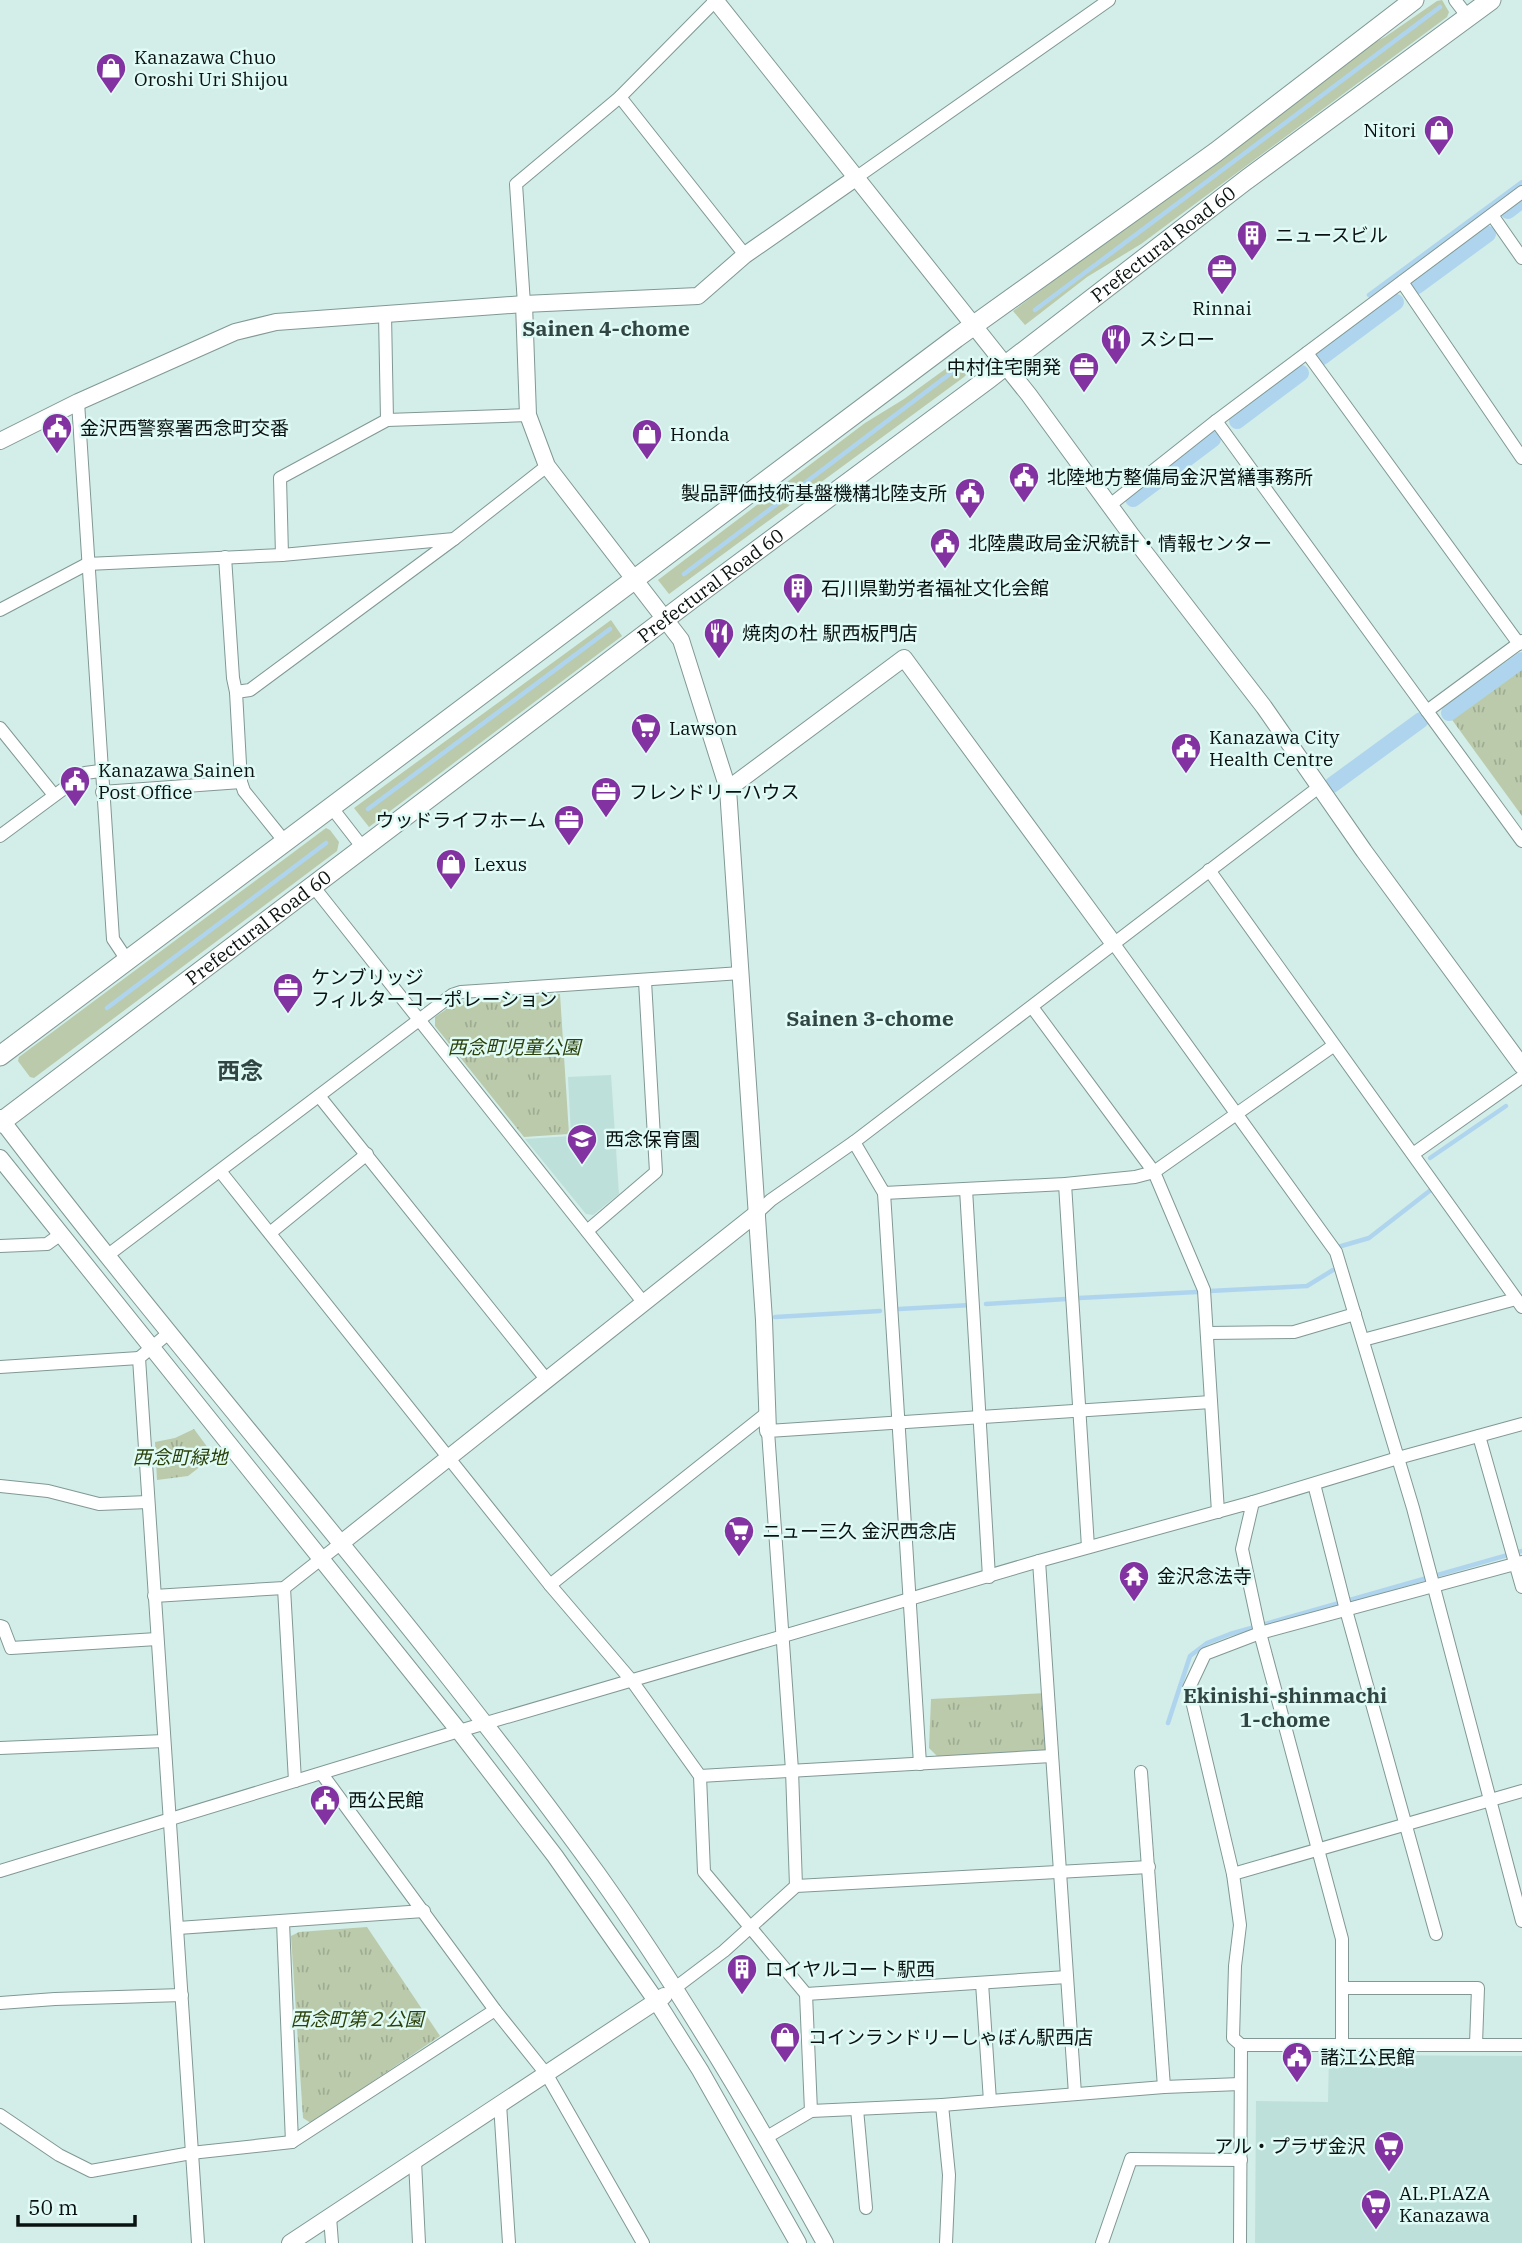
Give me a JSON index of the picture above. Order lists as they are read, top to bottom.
{
  "streets": {
    "main road": ["Prefectural Road 60"]
  },
  "districts": [
    "Sainen 4-chome",
    "Sainen 3-chome",
    "西念",
    "Ekinishi-shinmachi 1-chome"
  ],
  "parks": ["西念町児童公園", "西念町緑地", "西念町第２公園"],
  "places": {
    "shop": [
      "Kanazawa Chuo Oroshi Uri Shijou",
      "Nitori",
      "Honda",
      "Lexus",
      "コインランドリーしゃぼん駅西店"
    ],
    "building": ["ニュースビル", "石川県勤労者福祉文化会館", "ロイヤルコート駅西"],
    "office": [
      "Rinnai",
      "中村住宅開発",
      "フレンドリーハウス",
      "ウッドライフホーム",
      "ケンブリッジ フィルターコーポレーション"
    ],
    "restaurant": ["スシロー", "焼肉の杜 駅西板門店"],
    "public building": [
      "金沢西警察署西念町交番",
      "北陸地方整備局金沢営繕事務所",
      "製品評価技術基盤機構北陸支所",
      "北陸農政局金沢統計・情報センター",
      "Kanazawa City Health Centre",
      "Kanazawa Sainen Post Office",
      "西公民館",
      "諸江公民館"
    ],
    "supermarket": [
      "Lawson",
      "ニュー三久 金沢西念店",
      "アル・プラザ金沢",
      "AL.PLAZA Kanazawa"
    ],
    "school or university": ["西念保育園"],
    "temple": ["金沢念法寺"]
  },
  "scale_bar": "50 m"
}
